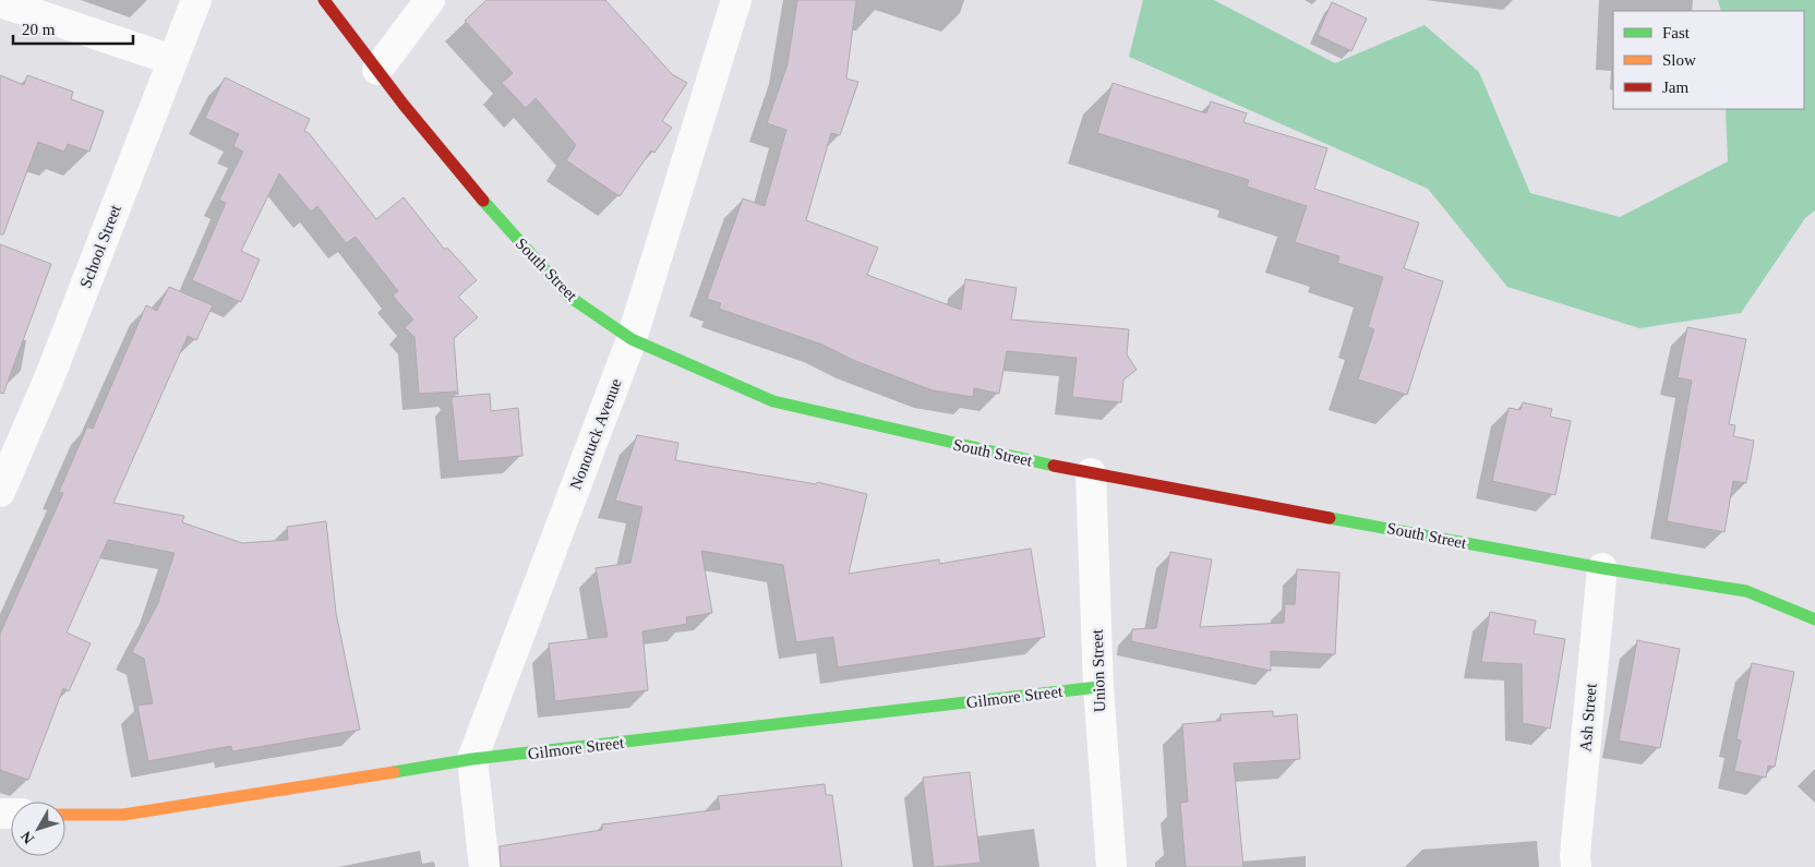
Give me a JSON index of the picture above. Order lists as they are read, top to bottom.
{
  "streets": {
    "street": [
      "School Street",
      "South Street",
      "Nonotuck Avenue",
      "Union Street",
      "Gilmore Street",
      "Ash Street"
    ]
  },
  "crossings": [
    ["South Street", "Nonotuck Avenue"],
    ["South Street", "Union Street"],
    ["South Street", "Ash Street"],
    ["Nonotuck Avenue", "Gilmore Street"],
    ["Union Street", "Gilmore Street"]
  ],
  "legend": ["Fast", "Slow", "Jam"],
  "scale_bar": "20 m",
  "north": "bottom left"
}
